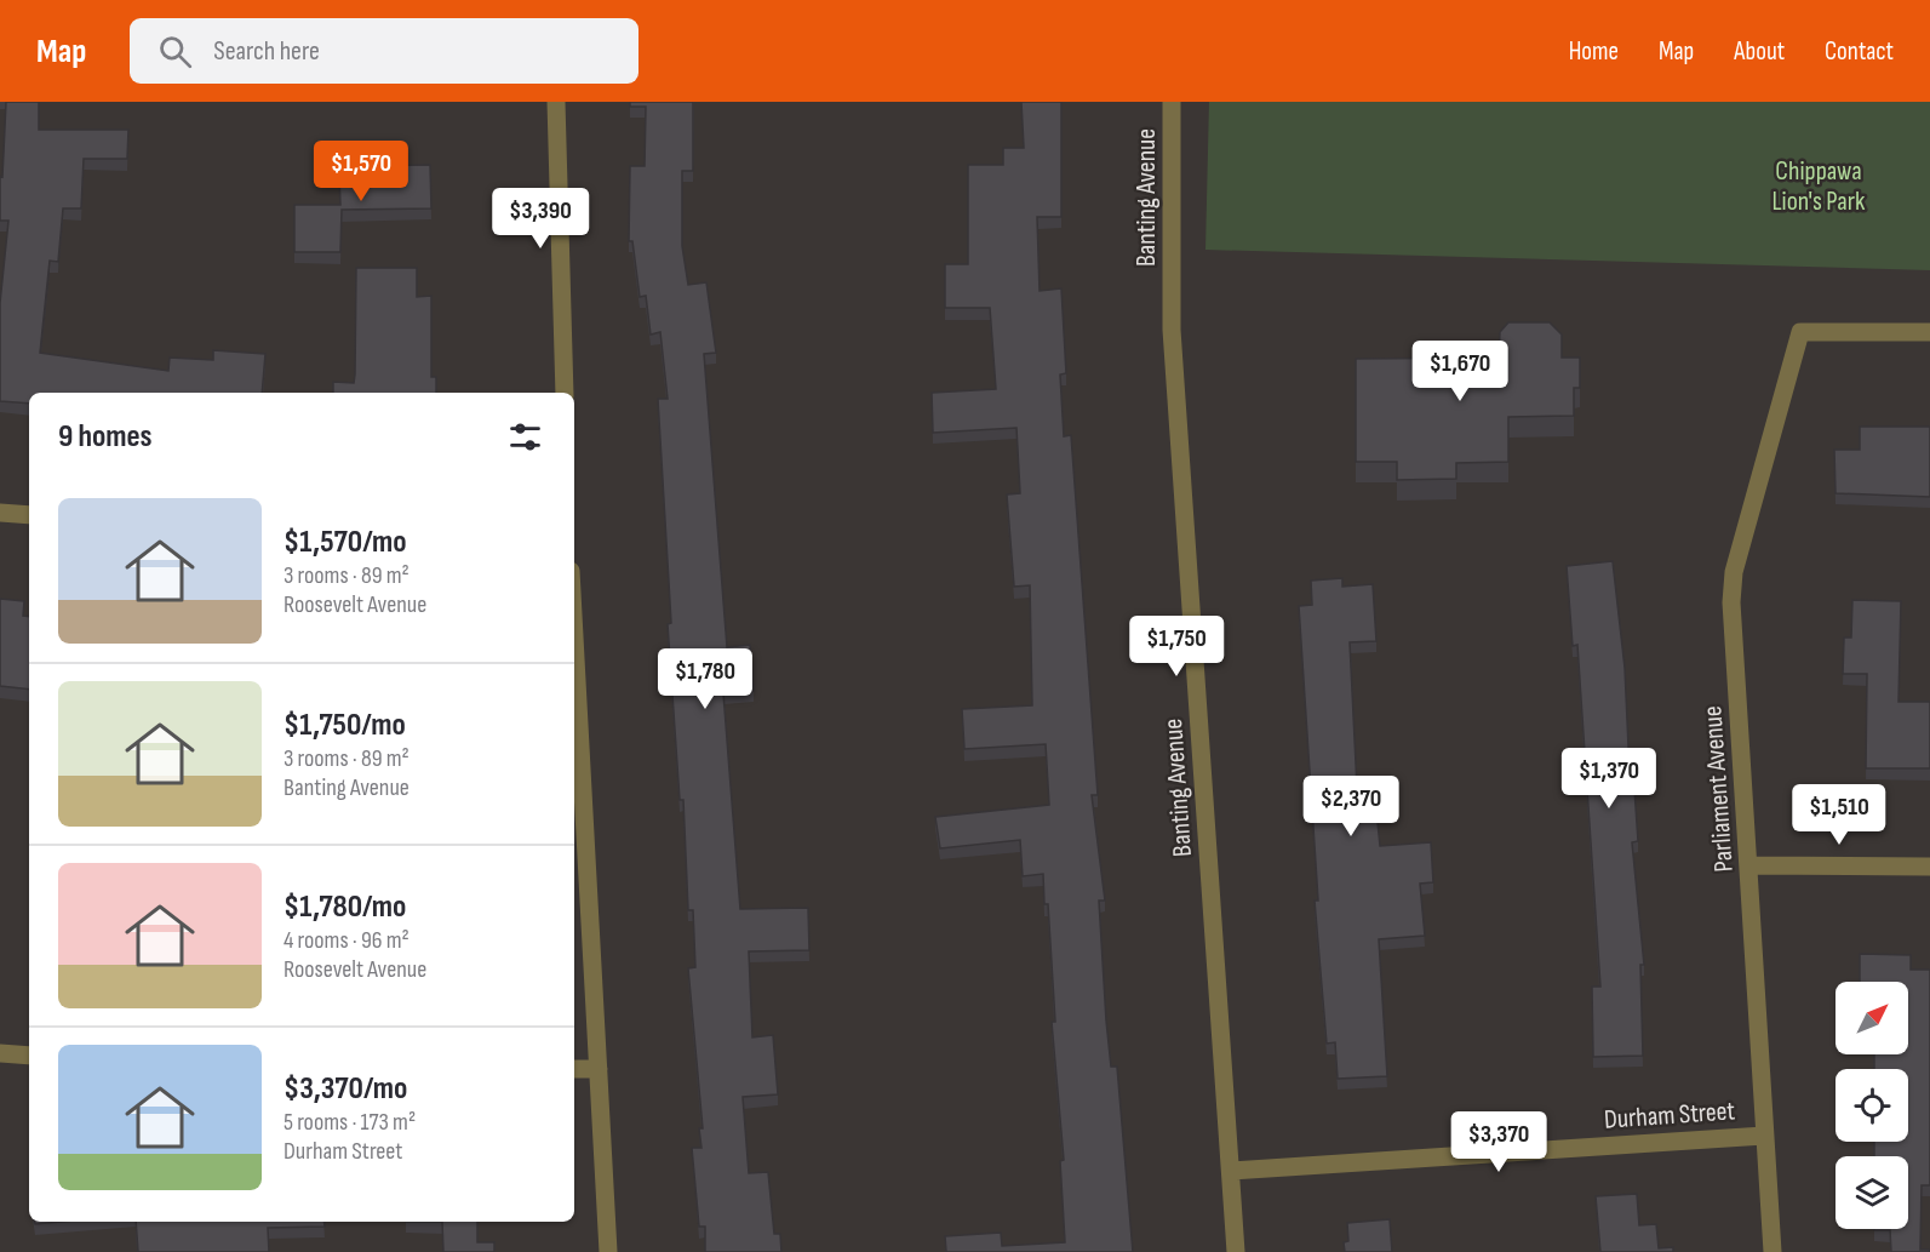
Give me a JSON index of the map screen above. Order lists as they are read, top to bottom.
{
  "streets": {
    "street": ["Banting Avenue", "Parliament Avenue", "Durham Street"]
  },
  "crossings": [
    ["Banting Avenue", "Durham Street"],
    ["Parliament Avenue", "Durham Street"]
  ],
  "parks": ["Chippawa Lion's Park"],
  "north": "top right",
  "page": {
    "header": "Map",
    "search": "Search here",
    "nav": [
      "Home",
      "Map",
      "About",
      "Contact"
    ],
    "price": [
      "$1,570",
      "$3,390",
      "$1,670",
      "$1,750",
      "$1,780",
      "$1,370",
      "$2,370",
      "$1,510",
      "$3,370"
    ],
    "heading": "9 homes",
    "list": [
      {
        "name": "$1,570/mo",
        "note": "3 rooms · 89 m² · Roosevelt Avenue"
      },
      {
        "name": "$1,750/mo",
        "note": "3 rooms · 89 m² · Banting Avenue"
      },
      {
        "name": "$1,780/mo",
        "note": "4 rooms · 96 m² · Roosevelt Avenue"
      },
      {
        "name": "$3,370/mo",
        "note": "5 rooms · 173 m² · Durham Street"
      }
    ]
  }
}
